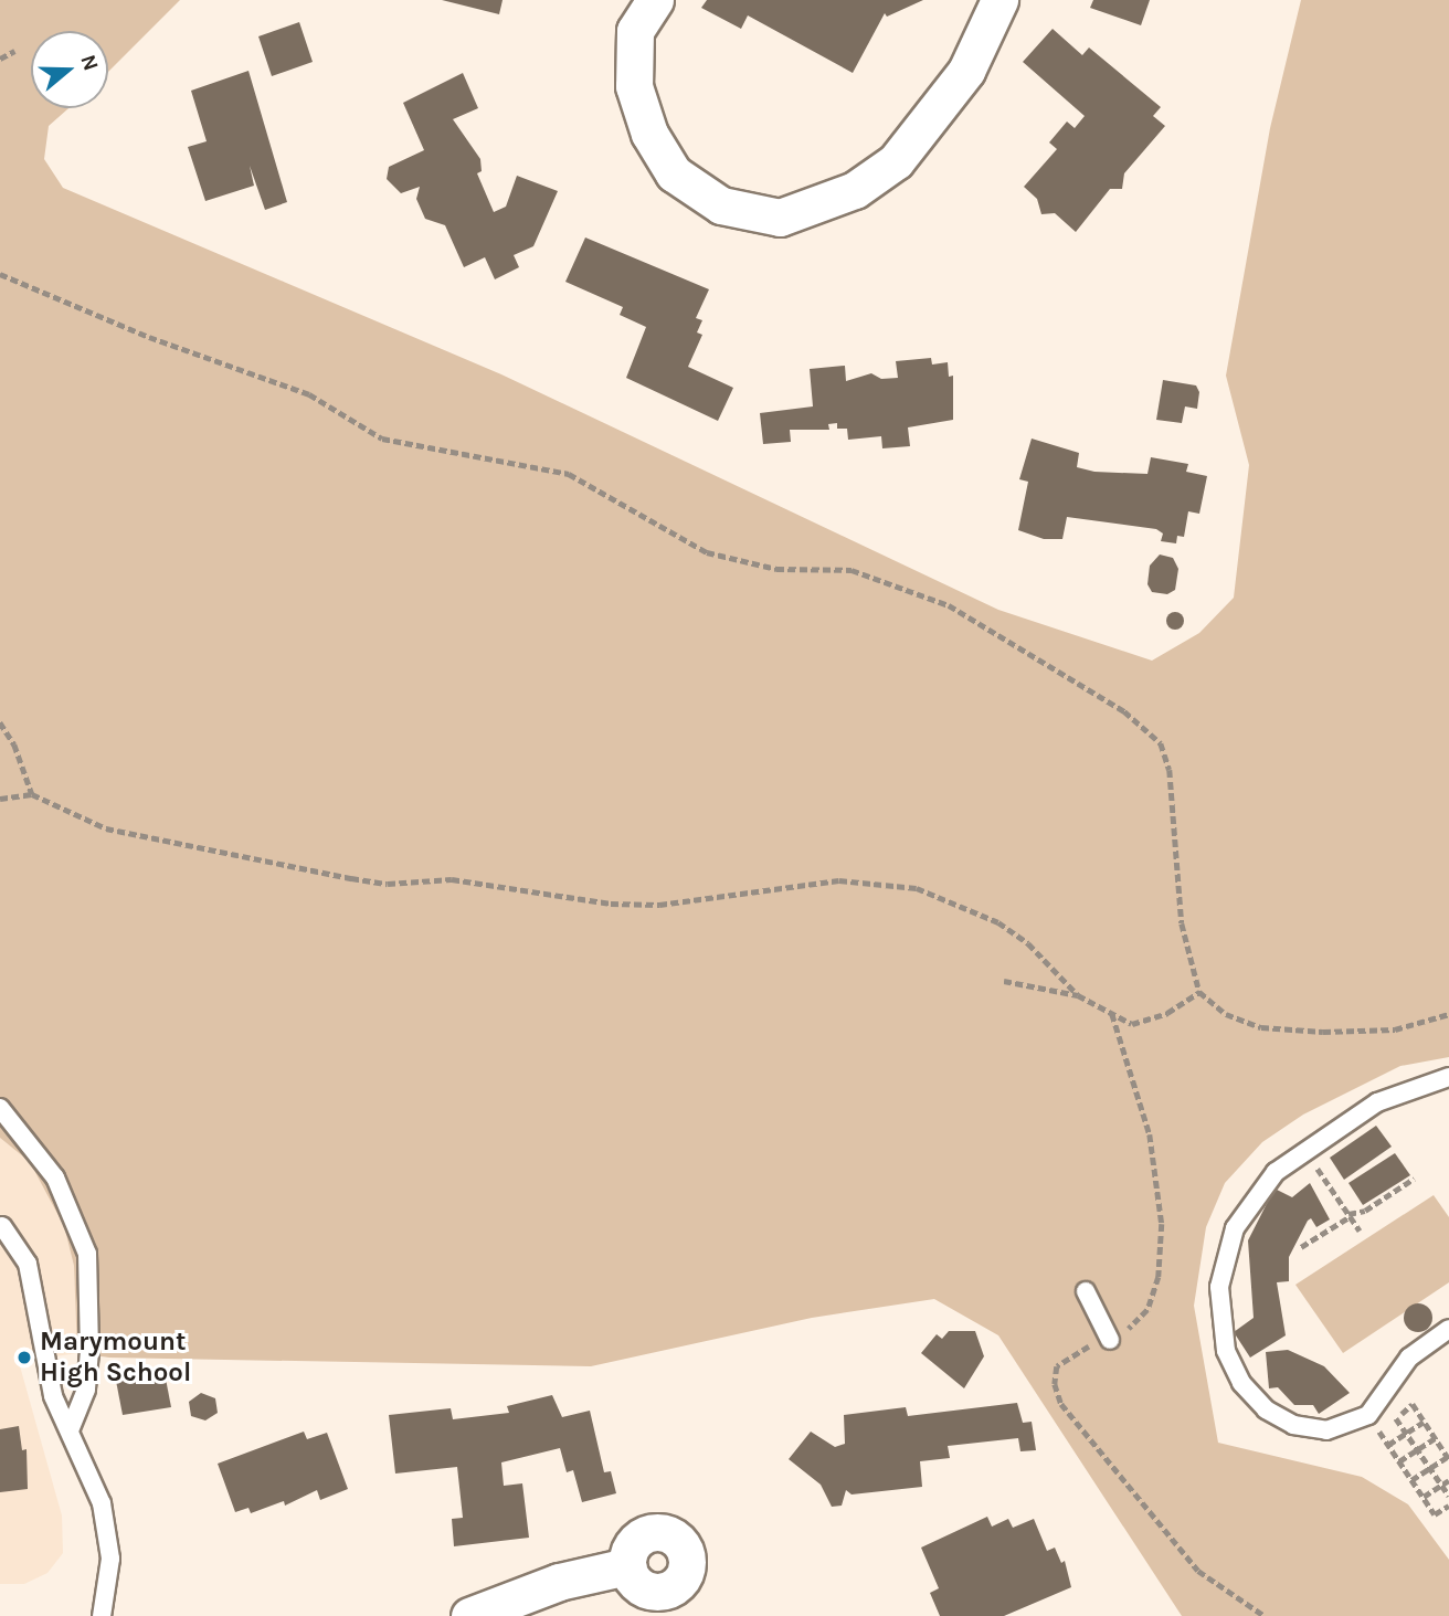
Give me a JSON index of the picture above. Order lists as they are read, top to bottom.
{
  "places": ["Marymount High School"],
  "north": "right"
}
